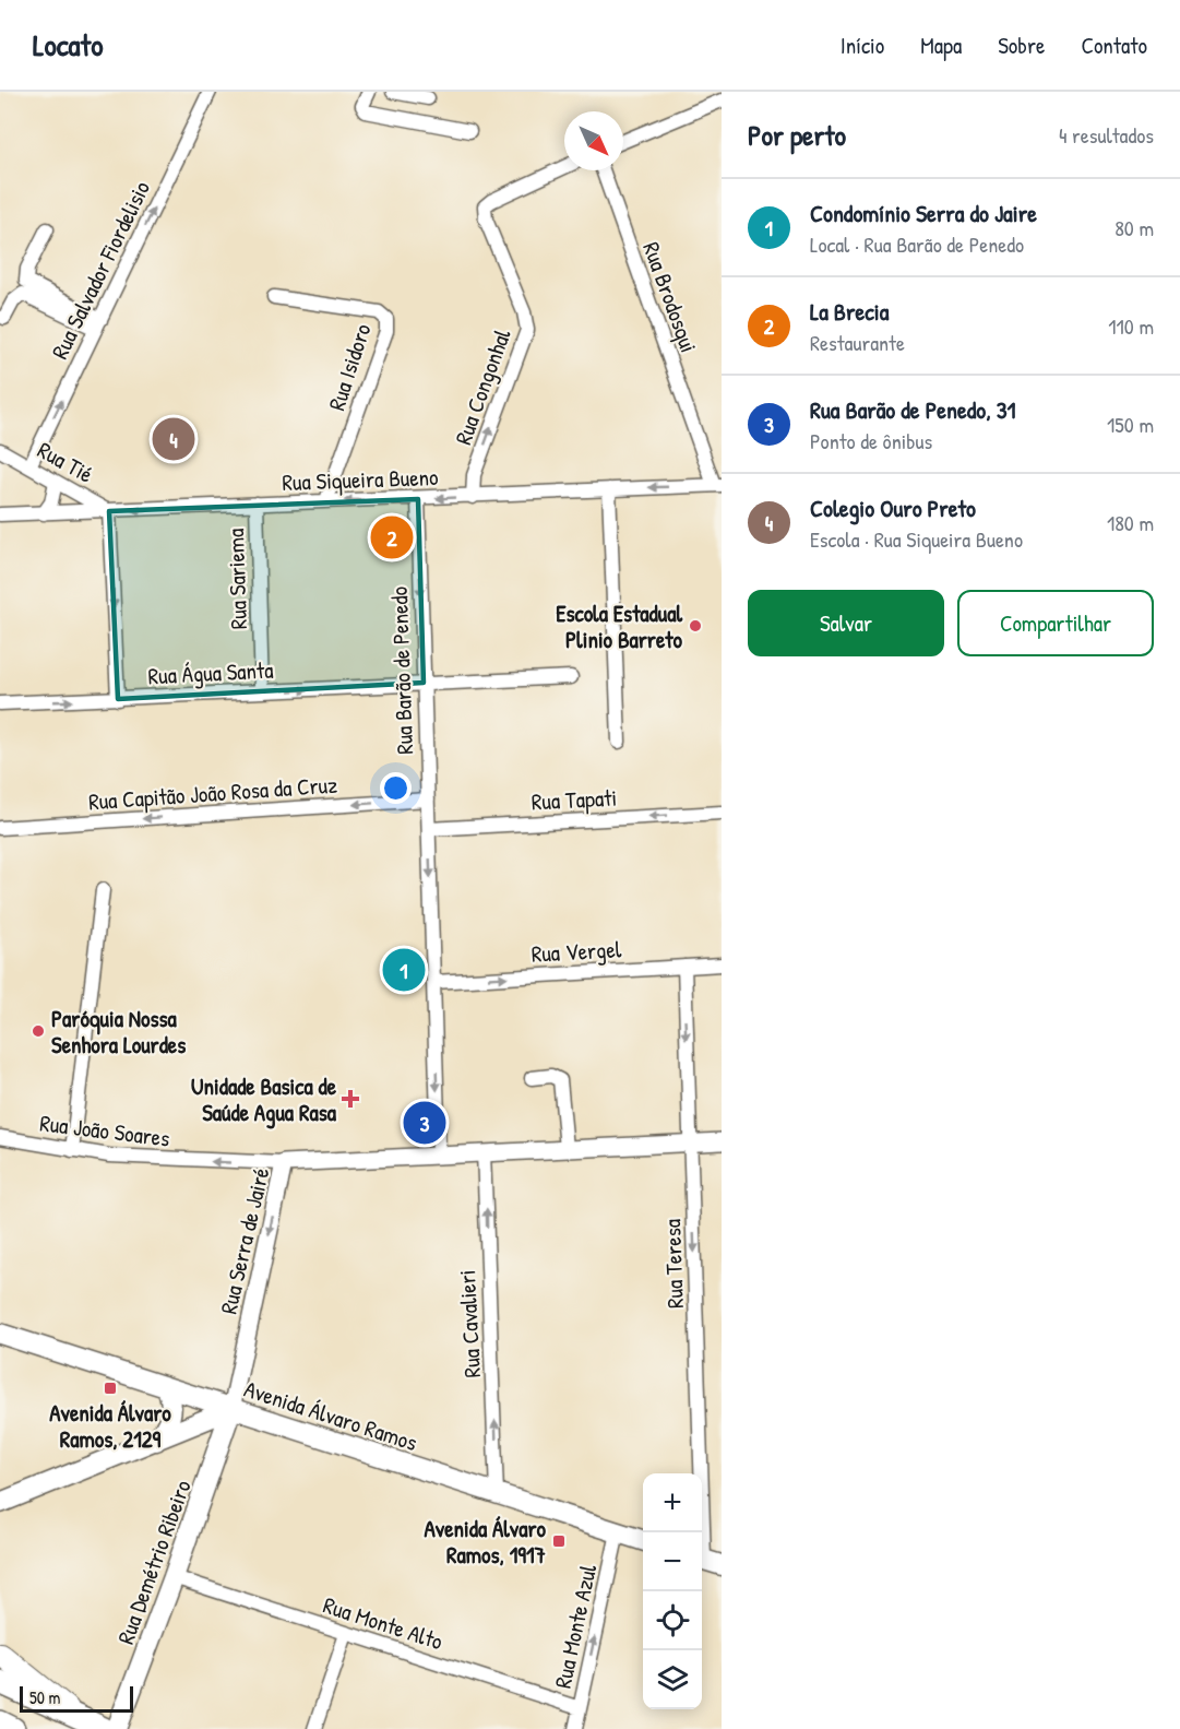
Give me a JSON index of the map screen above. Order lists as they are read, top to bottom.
{
  "streets": {
    "main road": ["Avenida Álvaro Ramos", "Rua Demétrio Ribeiro"],
    "street": [
      "Rua Salvador Fiordelisio",
      "Rua Brodosqui",
      "Rua Isidoro",
      "Rua Congonhal",
      "Rua Tié",
      "Rua Siqueira Bueno",
      "Rua Sariema",
      "Rua Barão de Penedo",
      "Rua Água Santa",
      "Rua Capitão João Rosa da Cruz",
      "Rua Tapati",
      "Rua Vergel",
      "Rua João Soares",
      "Rua Serra de Jairé",
      "Rua Teresa",
      "Rua Cavalieri",
      "Rua Monte Alto",
      "Rua Monte Azul"
    ]
  },
  "crossings": [
    ["Rua Salvador Fiordelisio", "Rua Tié"],
    ["Rua Brodosqui", "Rua Siqueira Bueno"],
    ["Rua Isidoro", "Rua Siqueira Bueno"],
    ["Rua Congonhal", "Rua Siqueira Bueno"],
    ["Rua Tié", "Rua Siqueira Bueno"],
    ["Rua Siqueira Bueno", "Rua Sariema"],
    ["Rua Siqueira Bueno", "Rua Barão de Penedo"],
    ["Rua Sariema", "Rua Água Santa"],
    ["Rua Barão de Penedo", "Rua Água Santa"],
    ["Rua Barão de Penedo", "Rua Capitão João Rosa da Cruz"],
    ["Rua Barão de Penedo", "Rua Tapati"],
    ["Rua Barão de Penedo", "Rua Vergel"],
    ["Rua Barão de Penedo", "Rua Serra de Jairé"],
    ["Rua Vergel", "Rua Teresa"],
    ["Rua João Soares", "Rua Serra de Jairé"],
    ["Rua Serra de Jairé", "Rua Teresa"],
    ["Rua Serra de Jairé", "Rua Cavalieri"],
    ["Rua Serra de Jairé", "Avenida Álvaro Ramos"],
    ["Rua Serra de Jairé", "Rua Demétrio Ribeiro"],
    ["Rua Cavalieri", "Avenida Álvaro Ramos"],
    ["Avenida Álvaro Ramos", "Rua Demétrio Ribeiro"],
    ["Avenida Álvaro Ramos", "Rua Monte Azul"],
    ["Rua Demétrio Ribeiro", "Rua Monte Alto"],
    ["Rua Monte Alto", "Rua Monte Azul"]
  ],
  "one_way": [
    "Rua Salvador Fiordelisio",
    "Rua Congonhal",
    "Rua Siqueira Bueno",
    "Rua Barão de Penedo",
    "Rua Água Santa",
    "Rua Capitão João Rosa da Cruz",
    "Rua Tapati",
    "Rua Vergel",
    "Rua João Soares",
    "Rua Serra de Jairé",
    "Rua Teresa",
    "Rua Cavalieri",
    "Rua Monte Azul"
  ],
  "places": {
    "other": ["Escola Estadual Plinio Barreto", "Paróquia Nossa Senhora Lourdes"],
    "health": ["Unidade Basica de Saúde Agua Rasa"],
    "transit": ["Avenida Álvaro Ramos, 2129", "Avenida Álvaro Ramos, 1917"]
  },
  "scale_bar": "50 m",
  "north": "bottom right",
  "page": {
    "header": "Locato",
    "nav": [
      "Início",
      "Mapa",
      "Sobre",
      "Contato"
    ],
    "heading": ["Por perto", "4 resultados"],
    "list": [
      {
        "mark": "1",
        "name": "Condomínio Serra do Jaire",
        "note": "Local · Rua Barão de Penedo",
        "value": "80 m"
      },
      {
        "mark": "2",
        "name": "La Brecia",
        "note": "Restaurante",
        "value": "110 m"
      },
      {
        "mark": "3",
        "name": "Rua Barão de Penedo, 31",
        "note": "Ponto de ônibus",
        "value": "150 m"
      },
      {
        "mark": "4",
        "name": "Colegio Ouro Preto",
        "note": "Escola · Rua Siqueira Bueno",
        "value": "180 m"
      }
    ],
    "pins": [
      "4",
      "2",
      "1",
      "3"
    ],
    "buttons": ["Salvar", "Compartilhar"],
    "map_buttons": ["+", "−"],
    "scale": "50 m"
  }
}
